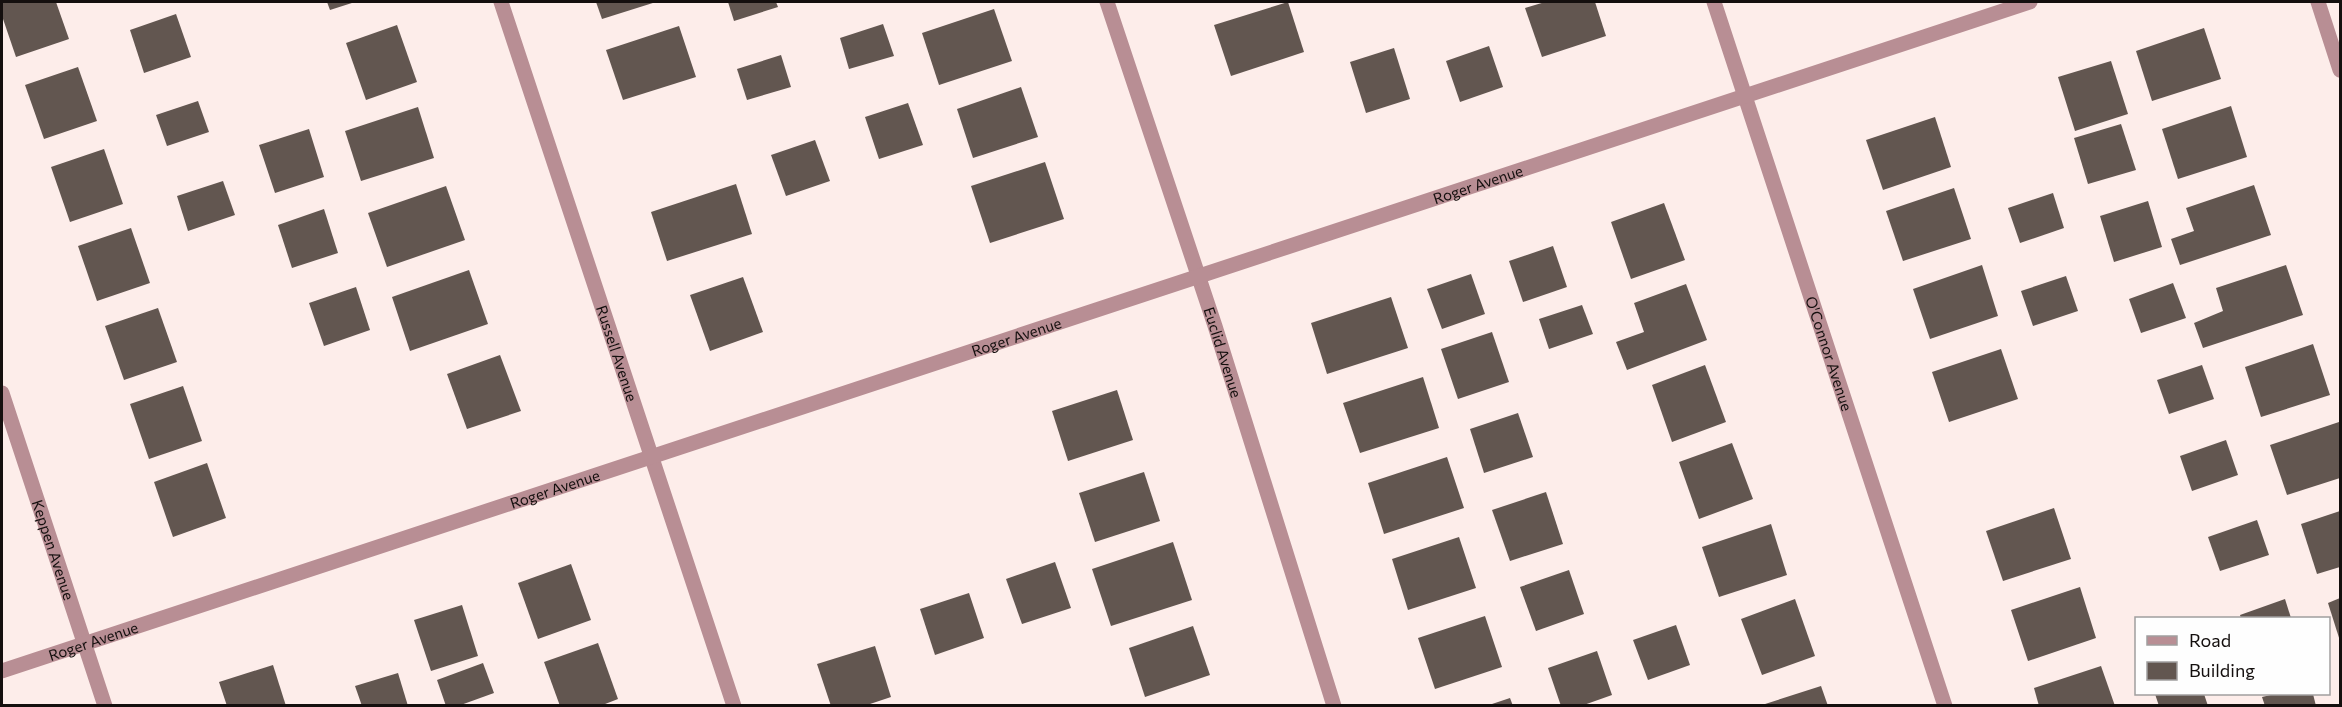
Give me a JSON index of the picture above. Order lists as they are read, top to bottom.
{
  "streets": {
    "street": [
      "Roger Avenue",
      "Russell Avenue",
      "Euclid Avenue",
      "O'Connor Avenue",
      "Keppen Avenue"
    ]
  },
  "crossings": [
    ["Roger Avenue", "Russell Avenue"],
    ["Roger Avenue", "Euclid Avenue"],
    ["Roger Avenue", "O'Connor Avenue"],
    ["Roger Avenue", "Keppen Avenue"]
  ],
  "legend": ["Road", "Building"]
}
